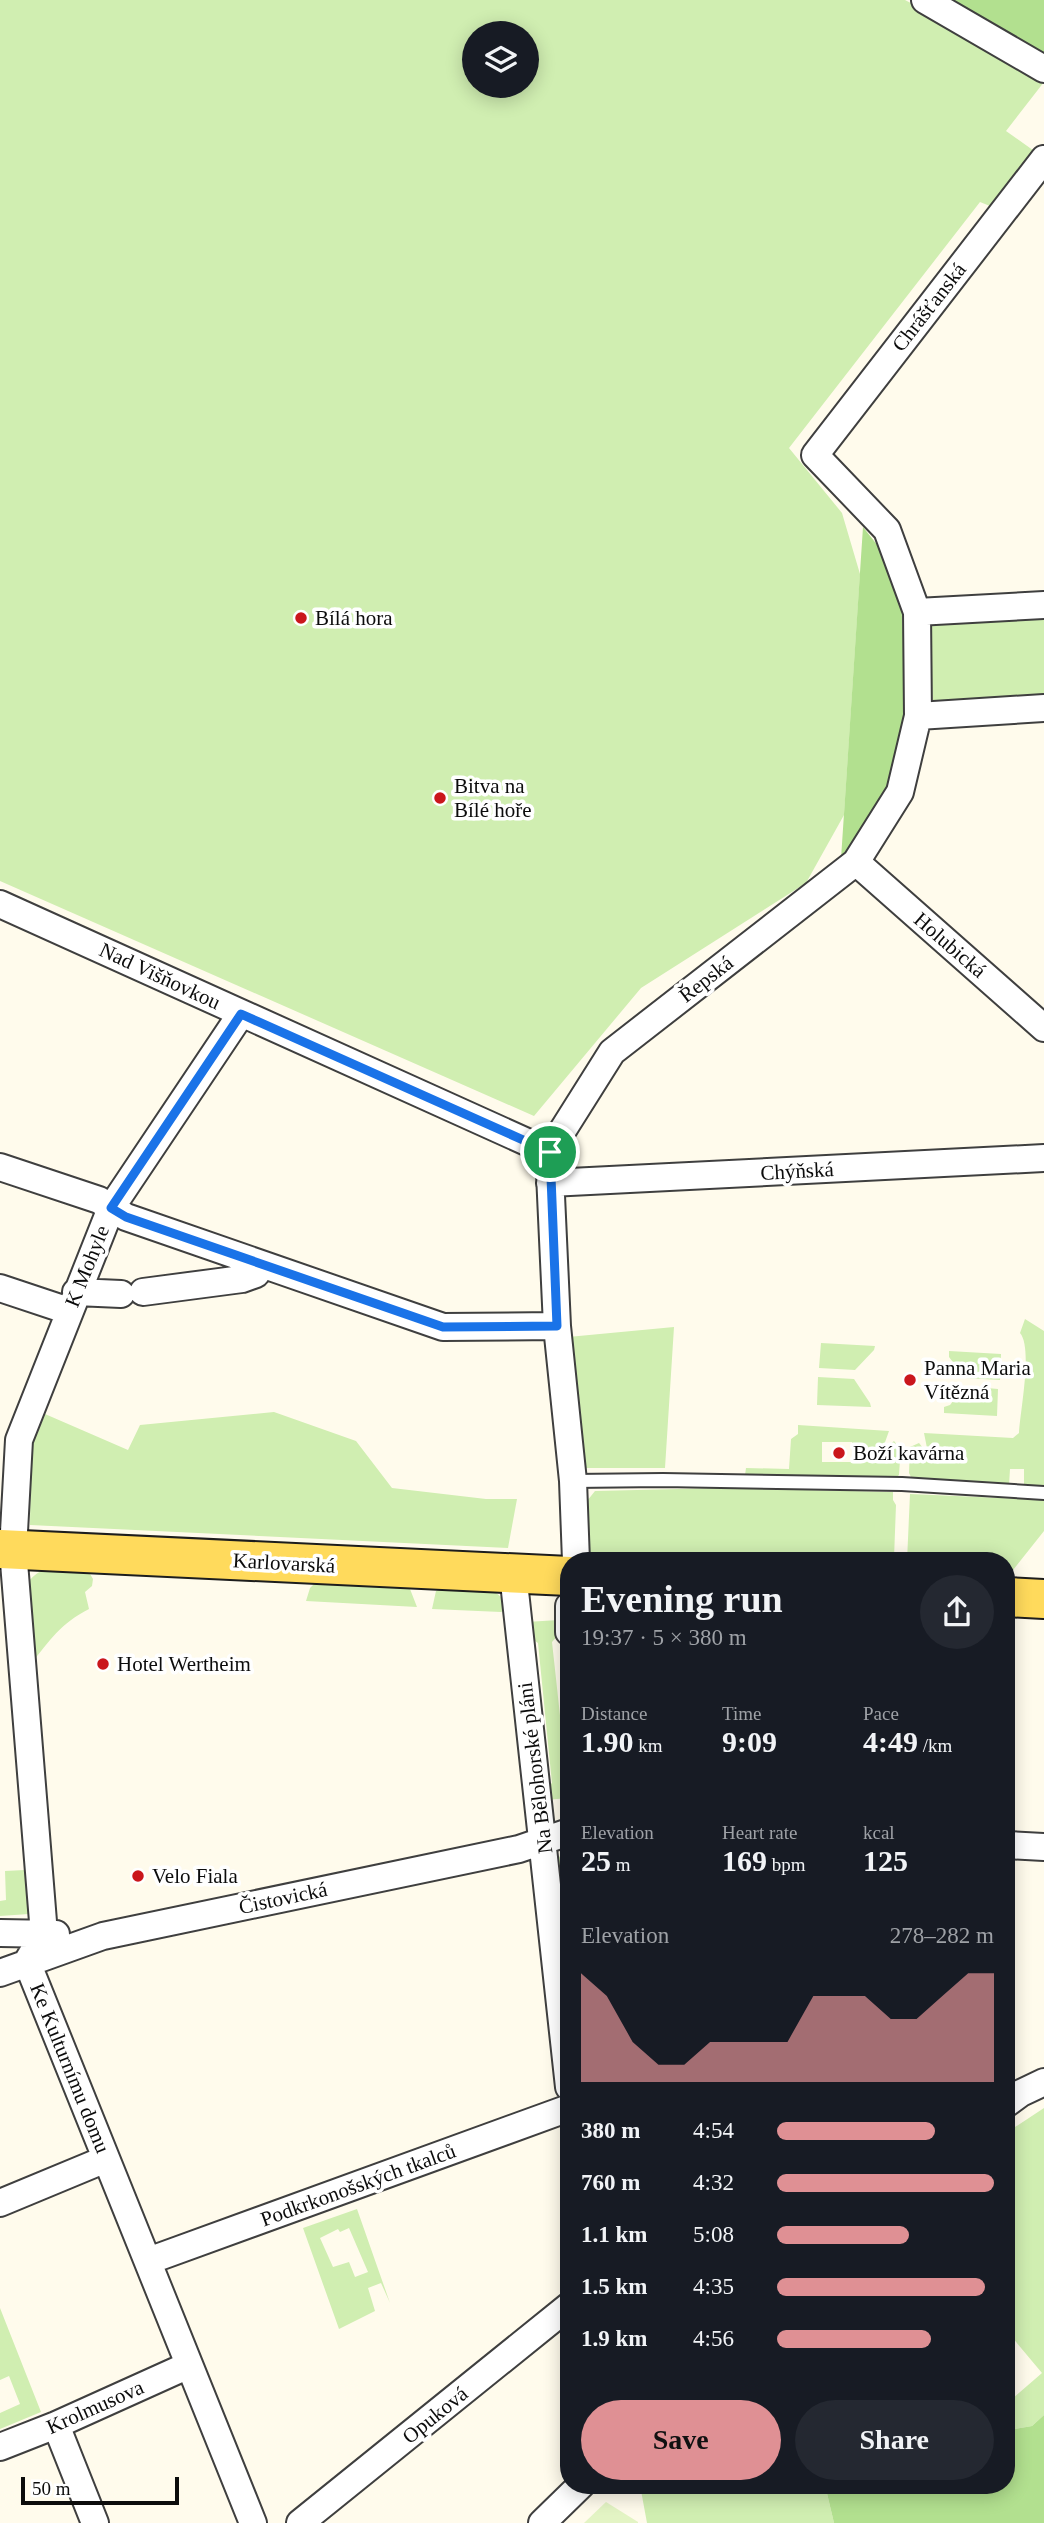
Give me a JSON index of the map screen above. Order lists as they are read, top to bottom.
{
  "streets": {
    "main road": ["Karlovarská"],
    "street": [
      "Chrášťanská",
      "Holubická",
      "Nad Višňovkou",
      "Řepská",
      "Chýňská",
      "K Mohyle",
      "Na Bělohorské pláni",
      "Čistovická",
      "Ke Kulturnímu domu",
      "Podkrkonošských tkalců",
      "Krolmusova",
      "Opuková"
    ]
  },
  "crossings": [
    ["Chrášťanská", "Řepská"],
    ["Holubická", "Řepská"],
    ["Nad Višňovkou", "Řepská"],
    ["Nad Višňovkou", "K Mohyle"],
    ["K Mohyle", "Karlovarská"],
    ["Karlovarská", "Na Bělohorské pláni"],
    ["Na Bělohorské pláni", "Čistovická"],
    ["Čistovická", "Ke Kulturnímu domu"],
    ["Ke Kulturnímu domu", "Podkrkonošských tkalců"],
    ["Ke Kulturnímu domu", "Krolmusova"]
  ],
  "places": [
    "Bílá hora",
    "Bitva na Bílé hoře",
    "Panna Maria Vítězná",
    "Boží kavárna",
    "Hotel Wertheim",
    "Velo Fiala"
  ],
  "scale_bar": "50 m",
  "page": {
    "heading": ["Evening run", "19:37 · 5 × 380 m"],
    "stats": [
      ["Distance", "1.90 km"],
      ["Time", "9:09"],
      ["Pace", "4:49 /km"],
      ["Elevation", "25 m"],
      ["Heart rate", "169 bpm"],
      ["kcal", "125"]
    ],
    "chart": ["Elevation", "278–282 m"],
    "list": [
      {
        "name": "380 m",
        "note": "4:54"
      },
      {
        "name": "760 m",
        "note": "4:32"
      },
      {
        "name": "1.1 km",
        "note": "5:08"
      },
      {
        "name": "1.5 km",
        "note": "4:35"
      },
      {
        "name": "1.9 km",
        "note": "4:56"
      }
    ],
    "buttons": ["Save", "Share"],
    "scale": "50 m"
  }
}
